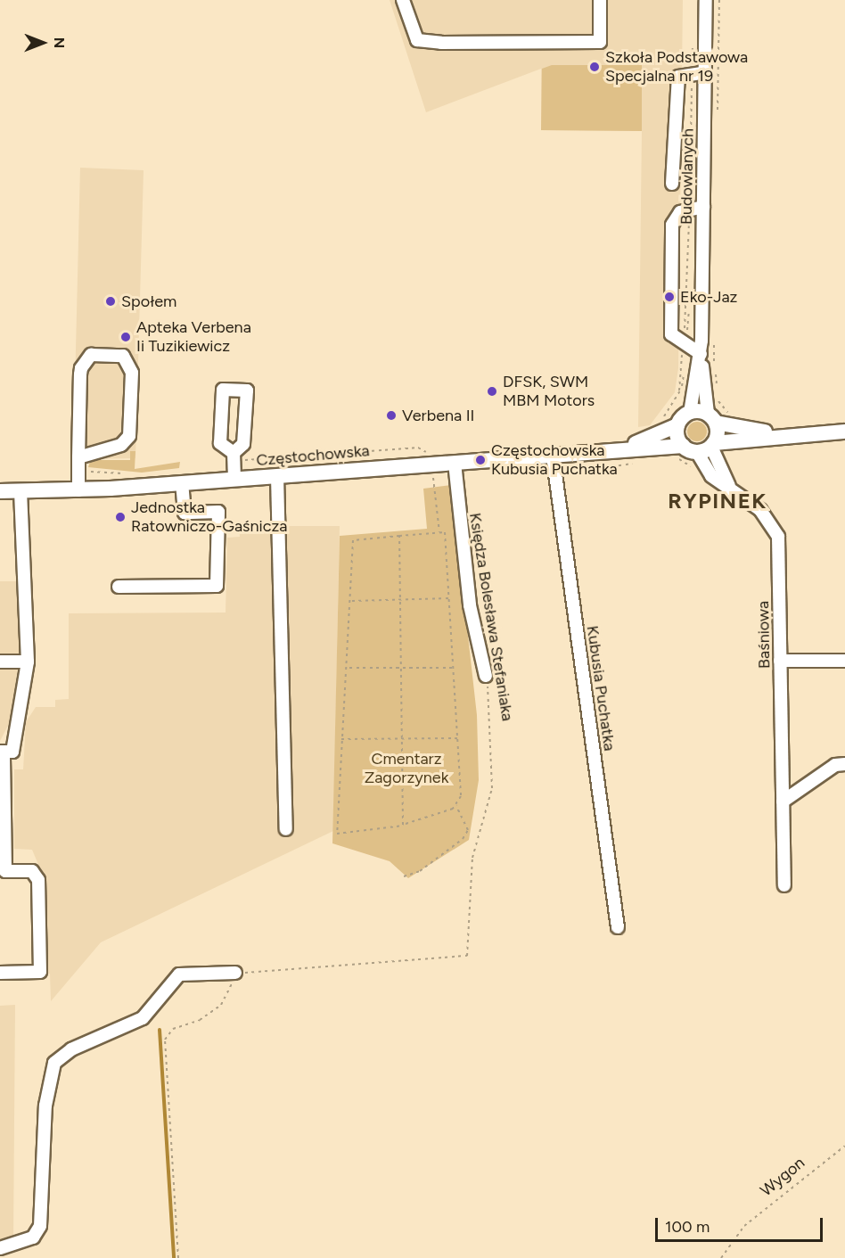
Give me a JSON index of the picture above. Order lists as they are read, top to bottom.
{
  "streets": {
    "main road": ["Częstochowska"],
    "street": [
      "Budowlanych",
      "Księdza Bolesława Stefaniaka",
      "Baśniowa",
      "Kubusia Puchatka"
    ],
    "path": ["Wygon"]
  },
  "crossings": [
    ["Częstochowska", "Księdza Bolesława Stefaniaka"],
    ["Częstochowska", "Kubusia Puchatka"]
  ],
  "districts": ["RYPINEK"],
  "parks": ["Cmentarz Zagorzynek"],
  "places": [
    "Szkoła Podstawowa Specjalna nr 19",
    "Eko-Jaz",
    "Społem",
    "Apteka Verbena Ii Tuzikiewicz",
    "DFSK, SWM MBM Motors",
    "Verbena II",
    "Częstochowska Kubusia Puchatka",
    "Jednostka Ratowniczo-Gaśnicza"
  ],
  "scale_bar": "100 m",
  "north": "right"
}
